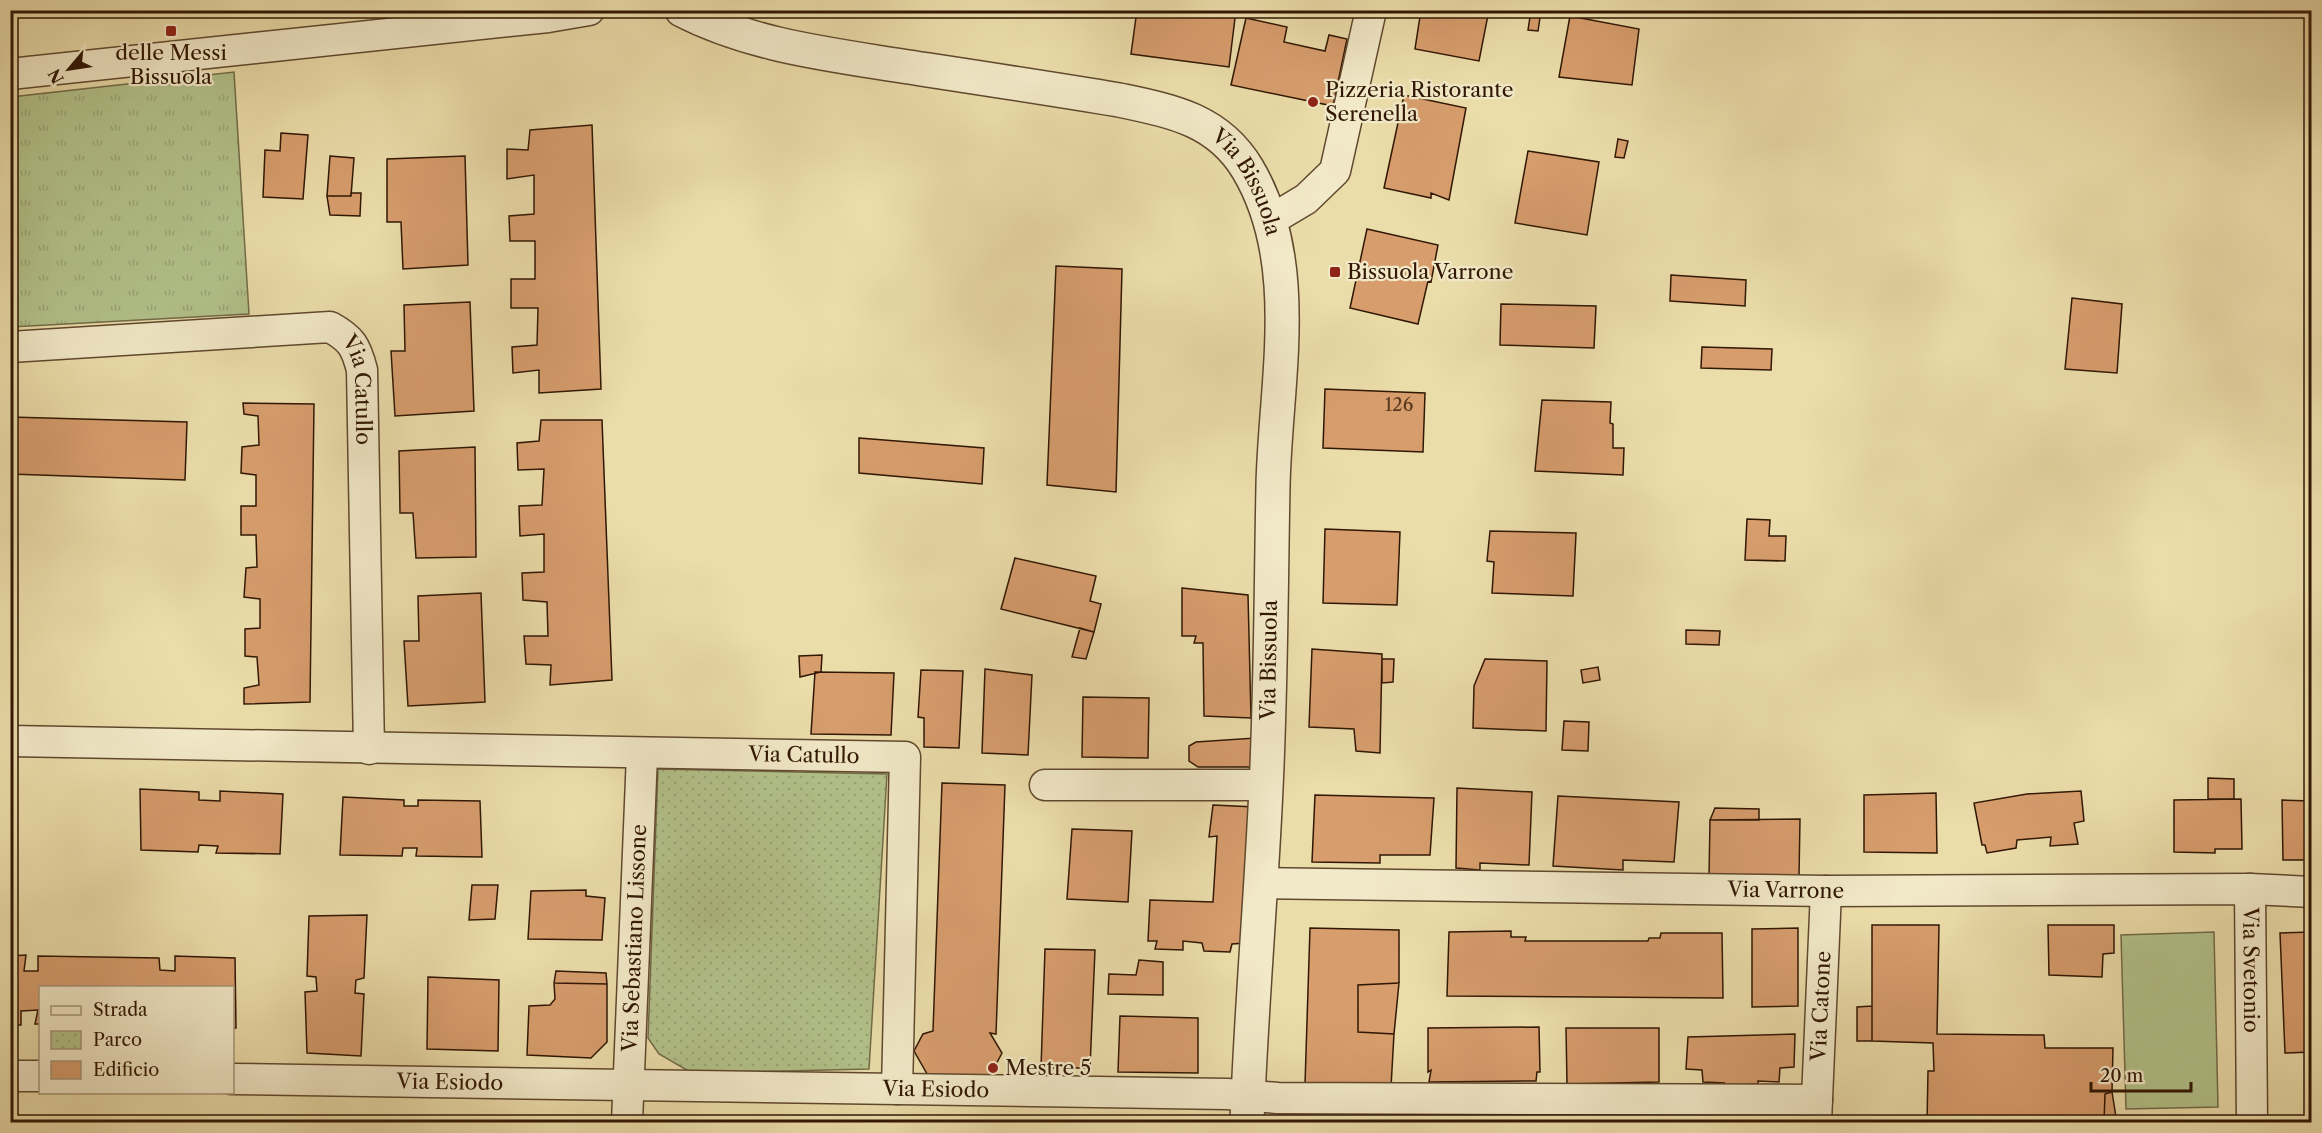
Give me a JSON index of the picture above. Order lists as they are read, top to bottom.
{
  "streets": {
    "street": [
      "Via Bissuola",
      "Via Catullo",
      "Via Varrone",
      "Via Sebastiano Lissone",
      "Via Svetonio",
      "Via Catone",
      "Via Esiodo"
    ]
  },
  "crossings": [
    ["Via Bissuola", "Via Varrone"],
    ["Via Bissuola", "Via Esiodo"],
    ["Via Catullo", "Via Sebastiano Lissone"],
    ["Via Catullo", "Via Esiodo"],
    ["Via Varrone", "Via Svetonio"],
    ["Via Varrone", "Via Catone"],
    ["Via Sebastiano Lissone", "Via Esiodo"],
    ["Via Catone", "Via Esiodo"]
  ],
  "places": {
    "transit": ["delle Messi Bissuola", "Bissuola Varrone"],
    "other": ["Pizzeria Ristorante Serenella", "Mestre 5"]
  },
  "house_numbers": ["126"],
  "legend": ["Strada", "Parco", "Edificio"],
  "scale_bar": "20 m",
  "north": "bottom left"
}
